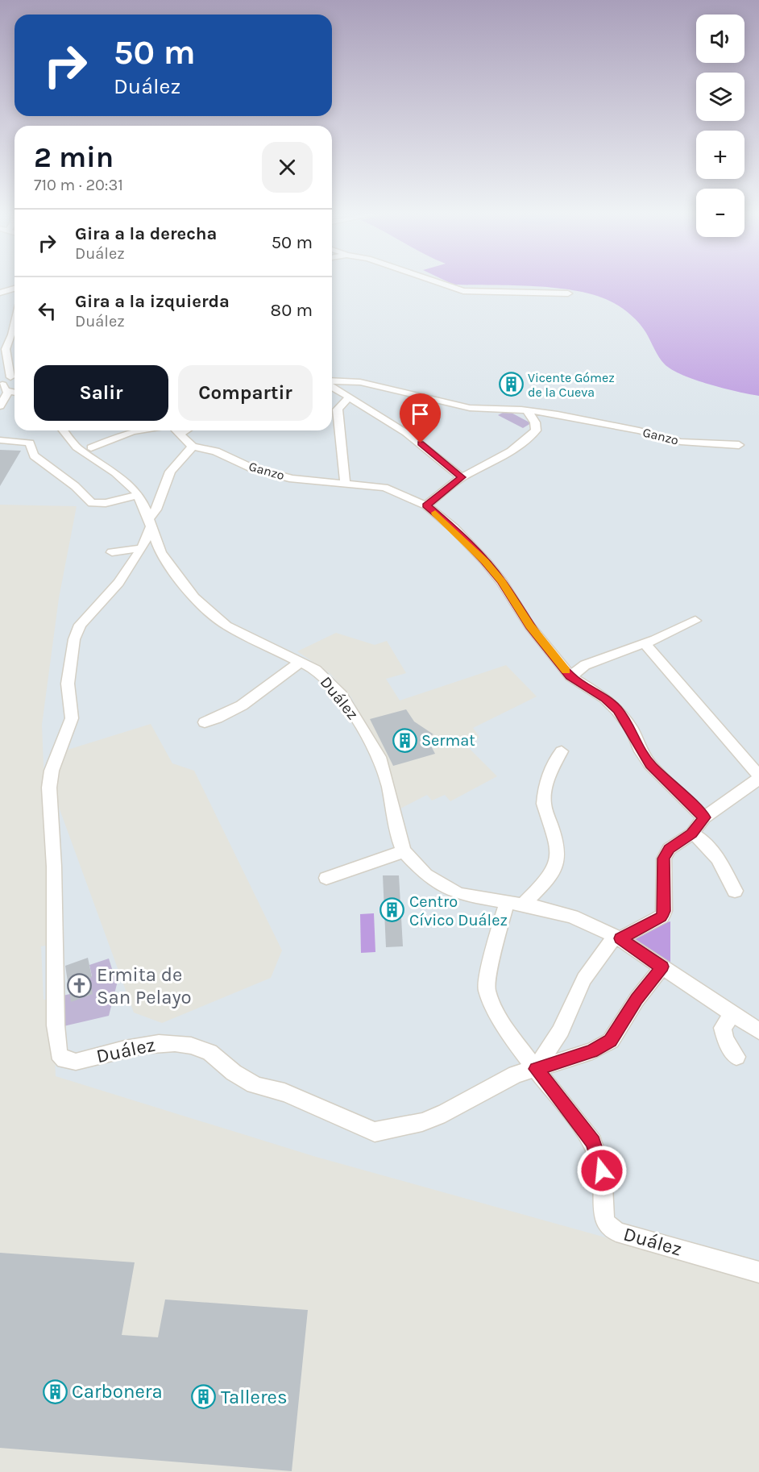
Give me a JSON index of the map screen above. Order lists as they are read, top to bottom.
{
  "streets": {
    "street": ["Ganzo", "Duález"]
  },
  "places": {
    "building": [
      "Vicente Gómez de la Cueva",
      "Sermat",
      "Centro Cívico Duález",
      "Carbonera",
      "Talleres"
    ],
    "church": ["Ermita de San Pelayo"]
  },
  "page": {
    "map_buttons": ["+", "−"],
    "turn": ["50 m", "Duález"],
    "heading": ["2 min", "710 m · 20:31"],
    "list": [
      {
        "name": "Gira a la derecha",
        "note": "Duález",
        "value": "50 m"
      },
      {
        "name": "Gira a la izquierda",
        "note": "Duález",
        "value": "80 m"
      }
    ],
    "buttons": ["Salir", "Compartir"]
  }
}
